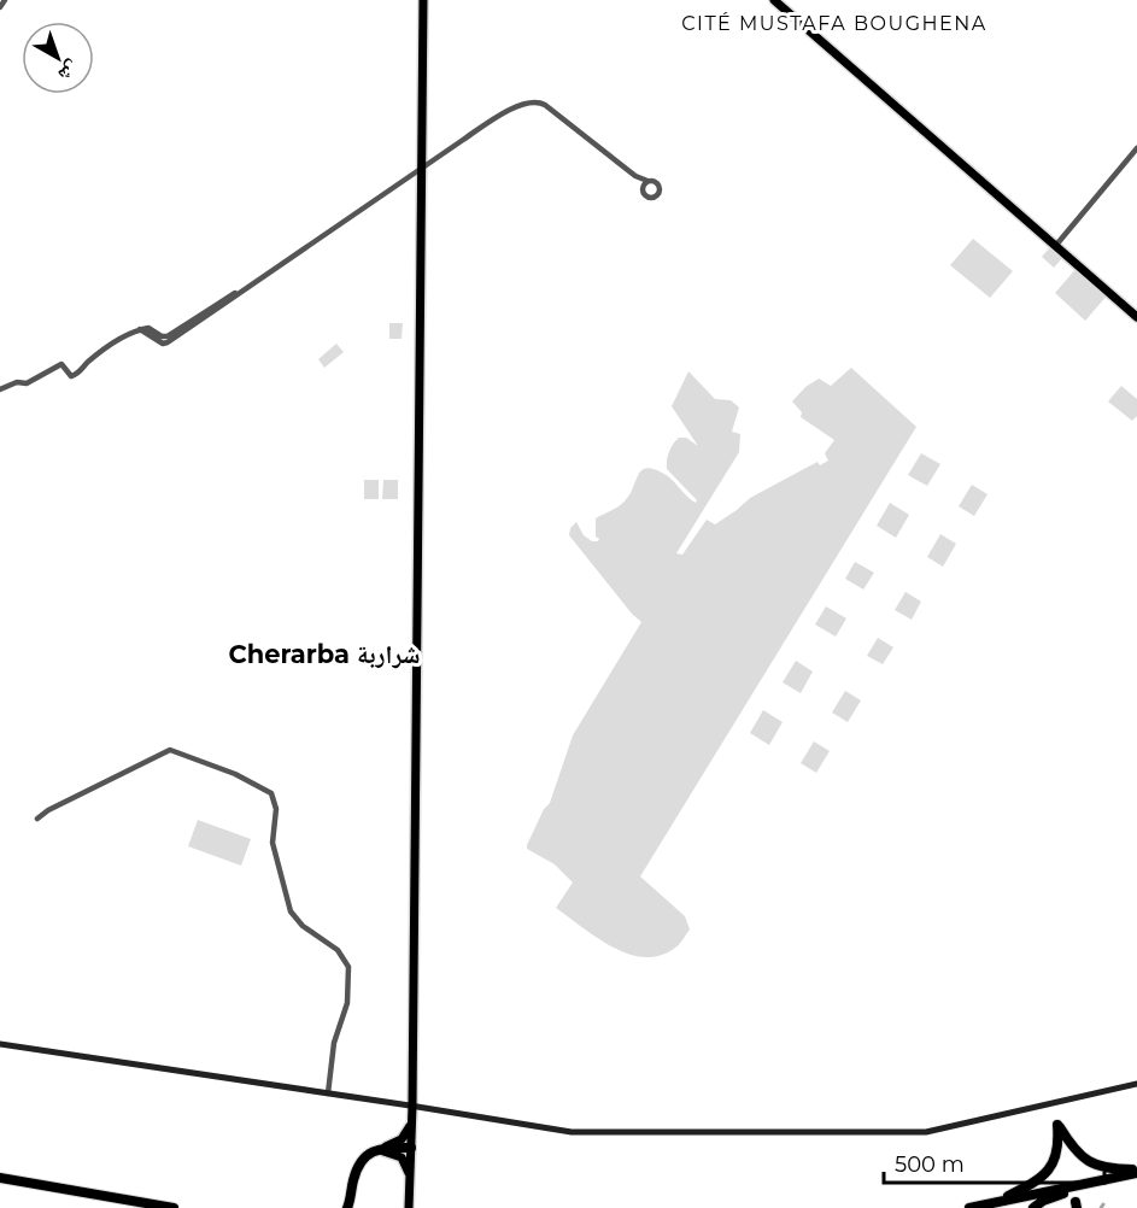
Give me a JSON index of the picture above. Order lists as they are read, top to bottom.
{
  "districts": ["CITÉ MUSTAFA BOUGHENA", "Cherarba شراربة"],
  "scale_bar": "500 m",
  "north": "bottom right"
}
